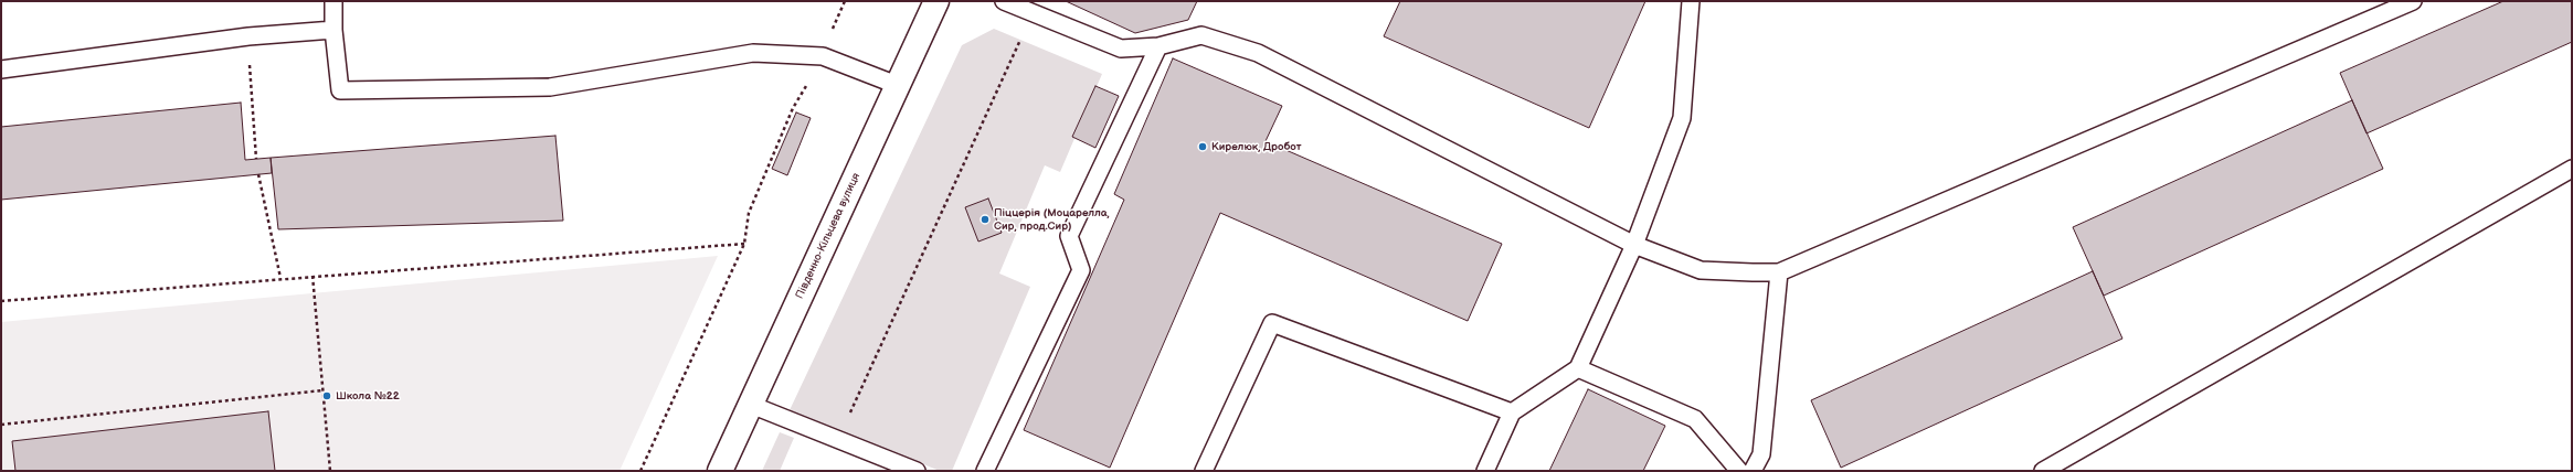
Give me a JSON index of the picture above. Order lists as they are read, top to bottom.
{
  "streets": {
    "main road": ["Південно-Кільцева вулиця"]
  },
  "places": ["Кирелюк, Дробот", "Піццерія (Моцарелла, Сир, прод.Сир)", "Школа №22"]
}
